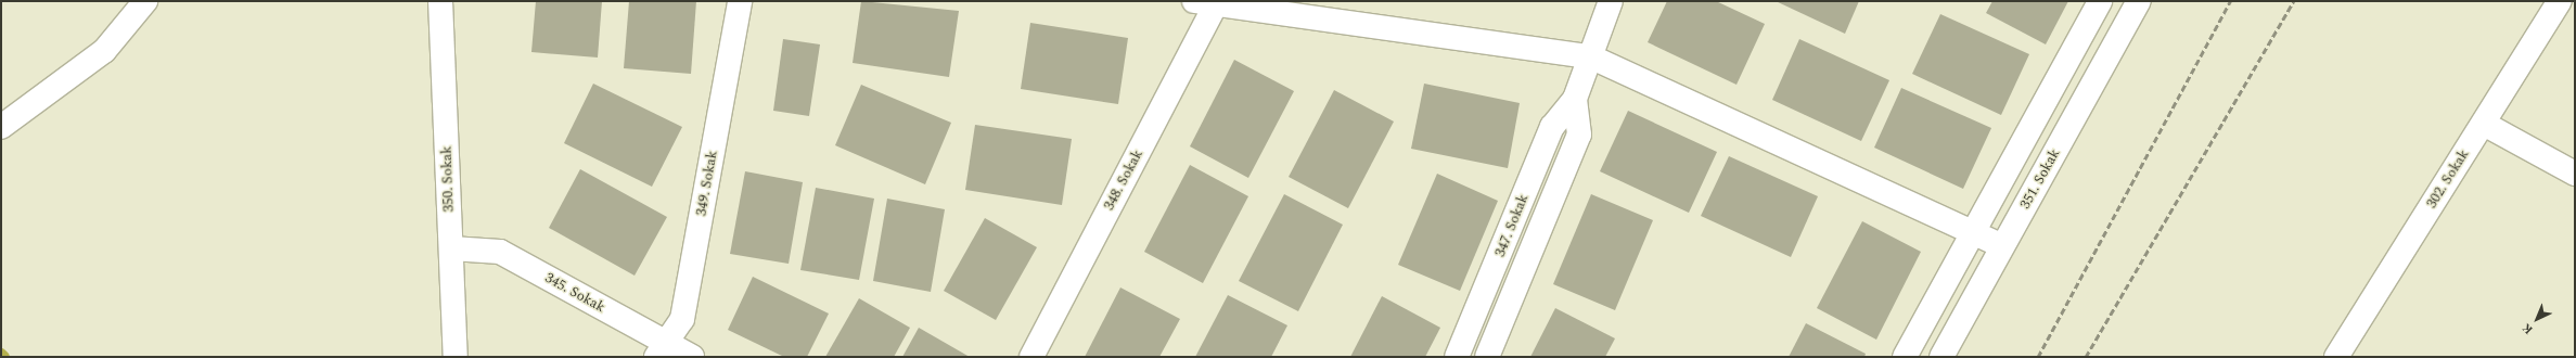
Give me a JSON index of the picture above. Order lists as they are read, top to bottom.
{
  "streets": {
    "street": [
      "350. Sokak",
      "351. Sokak",
      "302. Sokak",
      "348. Sokak",
      "349. Sokak",
      "347. Sokak",
      "345. Sokak"
    ]
  },
  "crossings": [
    ["350. Sokak", "345. Sokak"],
    ["349. Sokak", "345. Sokak"]
  ],
  "north": "bottom left"
}
